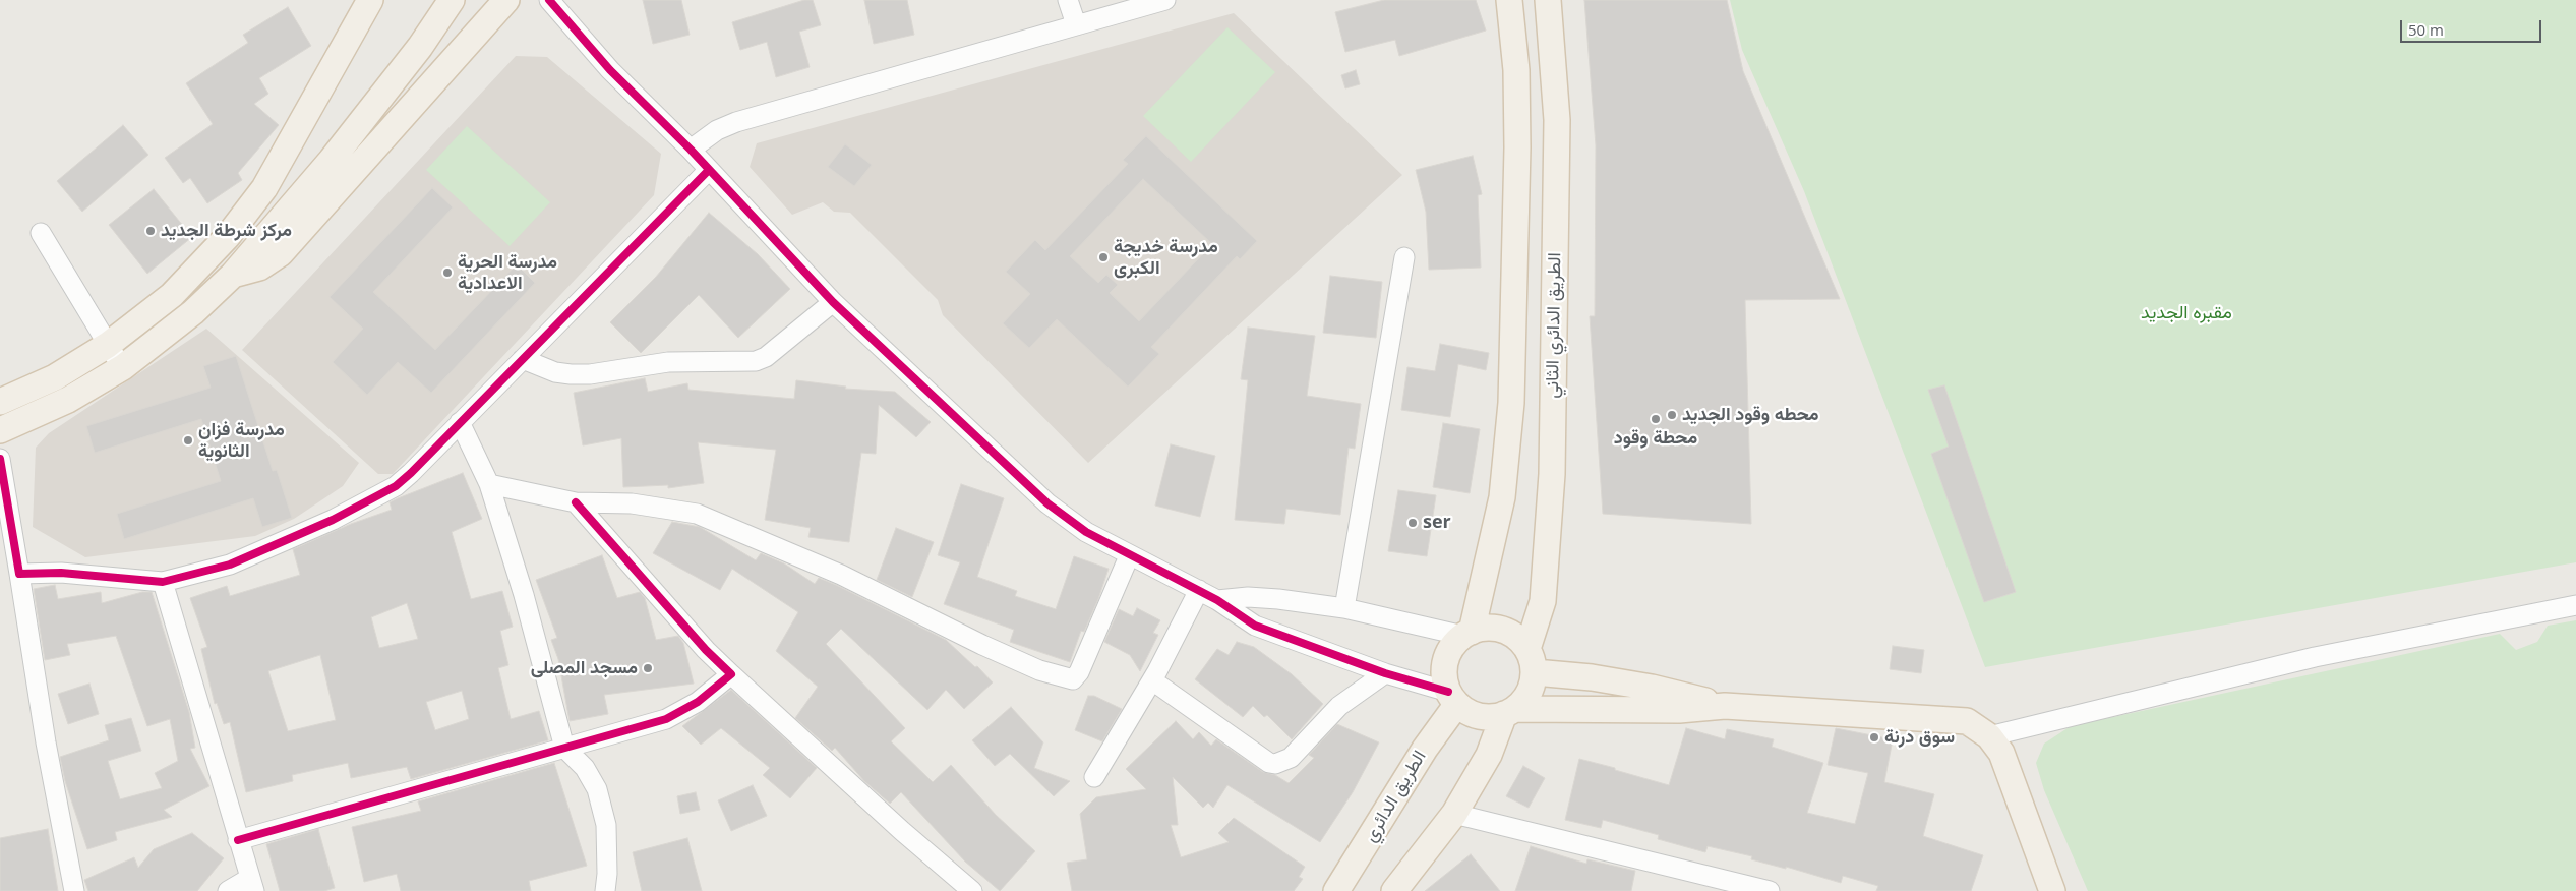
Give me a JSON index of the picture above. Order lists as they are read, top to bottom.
{
  "streets": {
    "main road": ["الطريق الدائري الثاني", "الطريق الدائري"]
  },
  "crossings": [
    ["الطريق الدائري الثاني", "الطريق الدائري"]
  ],
  "parks": ["مقبره الجديد"],
  "places": [
    "مركز شرطة الجديد",
    "مدرسة خديجة الكبرى",
    "مدرسة الحرية الاعدادية",
    "محطه وقود الجديد",
    "محطة وقود",
    "مدرسة فزان الثانوية",
    "ser",
    "مسجد المصلى",
    "سوق درنة"
  ],
  "scale_bar": "50 m"
}
